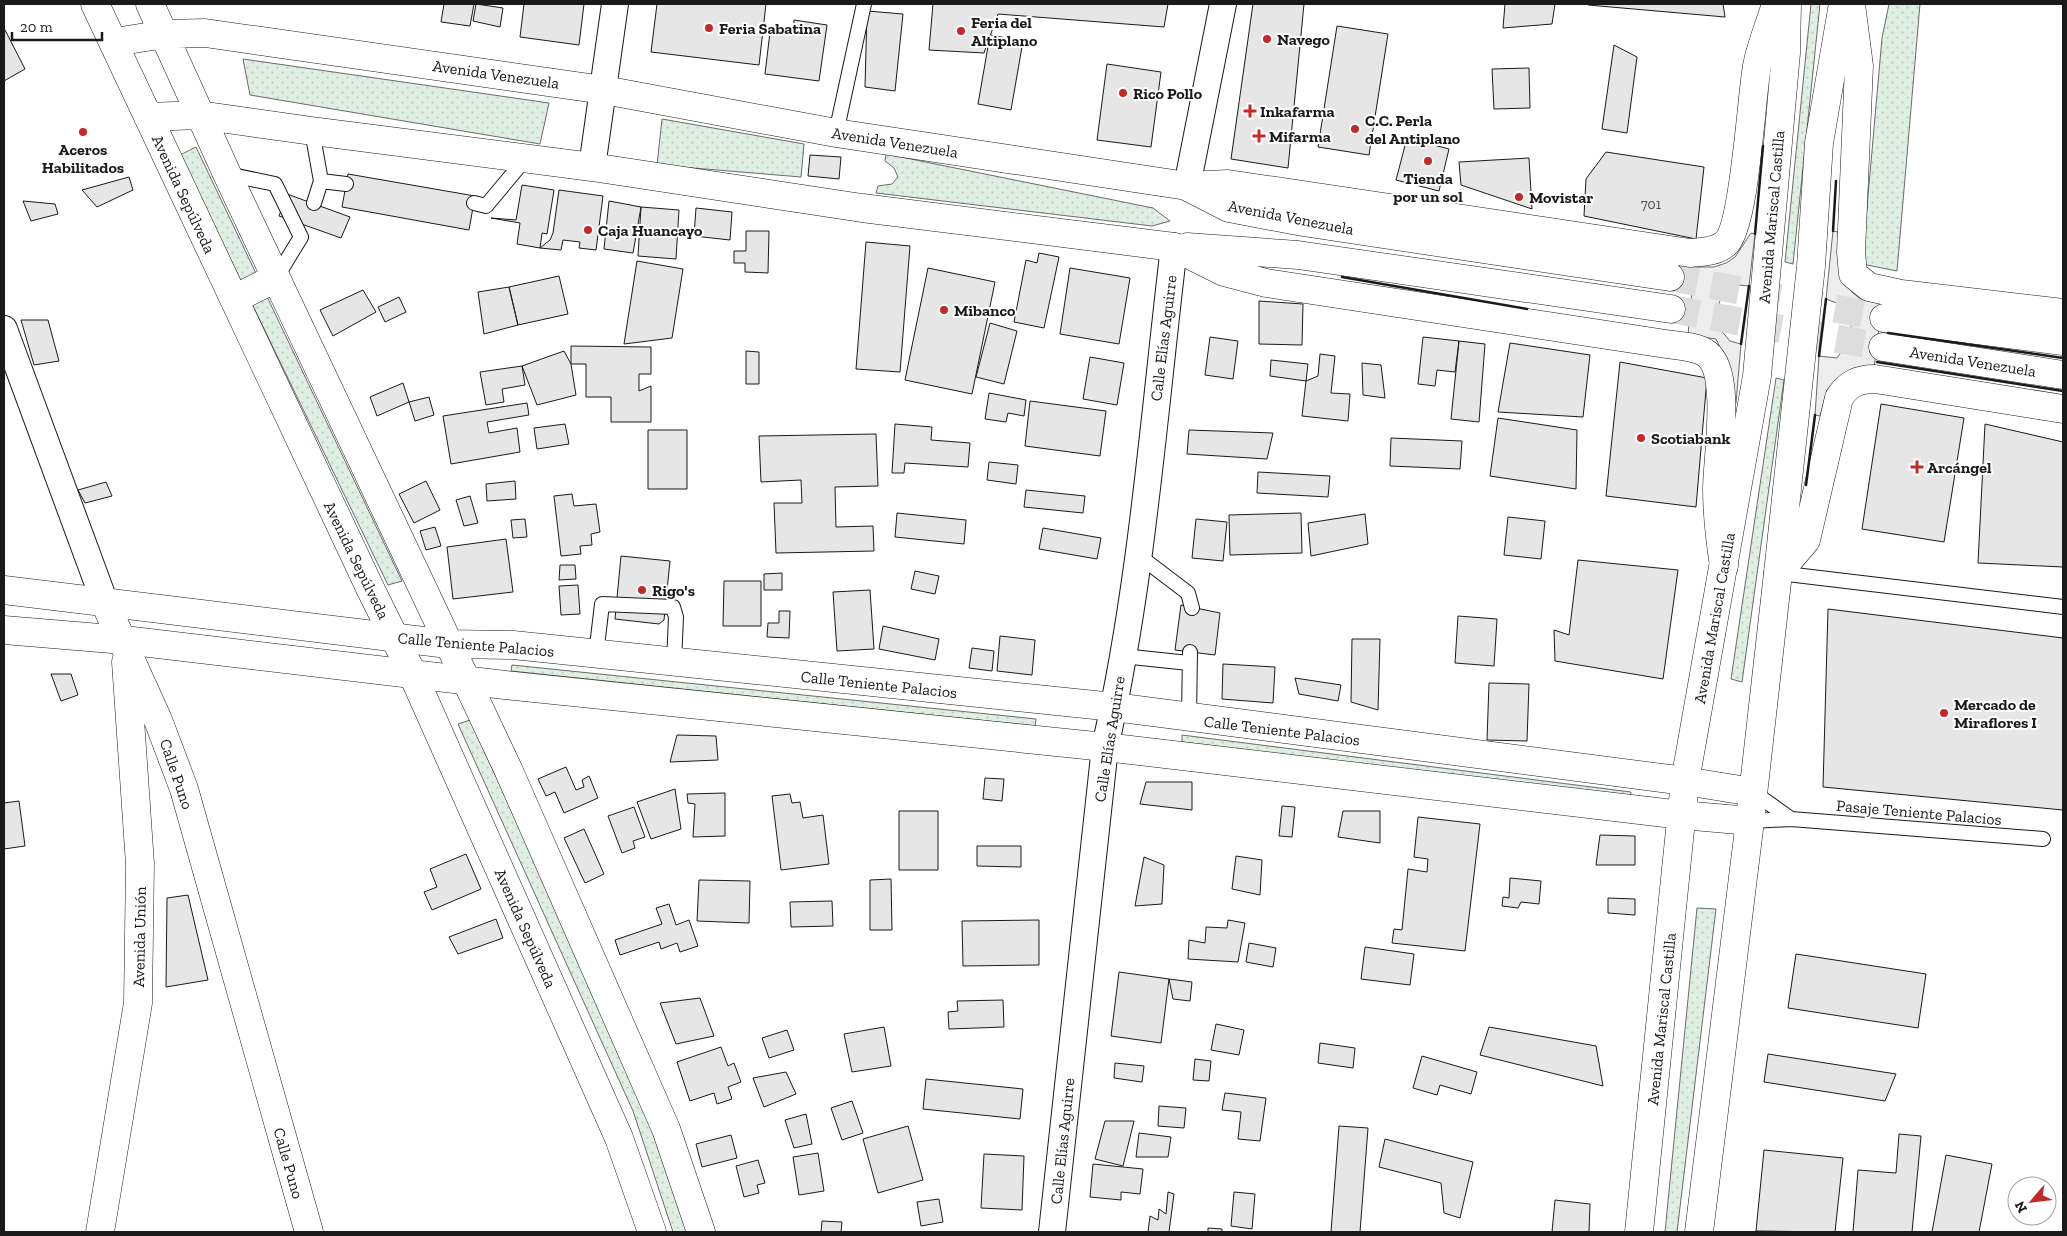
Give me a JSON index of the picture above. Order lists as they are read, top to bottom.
{
  "streets": {
    "main road": [
      "Avenida Venezuela",
      "Avenida Sepúlveda",
      "Avenida Mariscal Castilla",
      "Calle Teniente Palacios",
      "Calle Puno",
      "Avenida Unión"
    ],
    "street": ["Calle Elías Aguirre"],
    "lane": ["Pasaje Teniente Palacios"]
  },
  "crossings": [
    ["Avenida Venezuela", "Avenida Sepúlveda"],
    ["Avenida Venezuela", "Calle Elías Aguirre"],
    ["Avenida Sepúlveda", "Calle Teniente Palacios"],
    ["Avenida Mariscal Castilla", "Calle Teniente Palacios"],
    ["Calle Elías Aguirre", "Calle Teniente Palacios"],
    ["Calle Teniente Palacios", "Calle Puno"],
    ["Calle Puno", "Avenida Unión"]
  ],
  "places": {
    "other": [
      "Feria Sabatina",
      "Feria del Altiplano",
      "Navego",
      "Rico Pollo",
      "C.C. Perla del Antiplano",
      "Aceros Habilitados",
      "Tienda por un sol",
      "Movistar",
      "Caja Huancayo",
      "Mibanco",
      "Scotiabank",
      "Rigo's",
      "Mercado de Miraflores I"
    ],
    "health": ["Inkafarma", "Mifarma", "Arcángel"]
  },
  "house_numbers": ["701"],
  "scale_bar": "20 m",
  "north": "bottom left"
}
